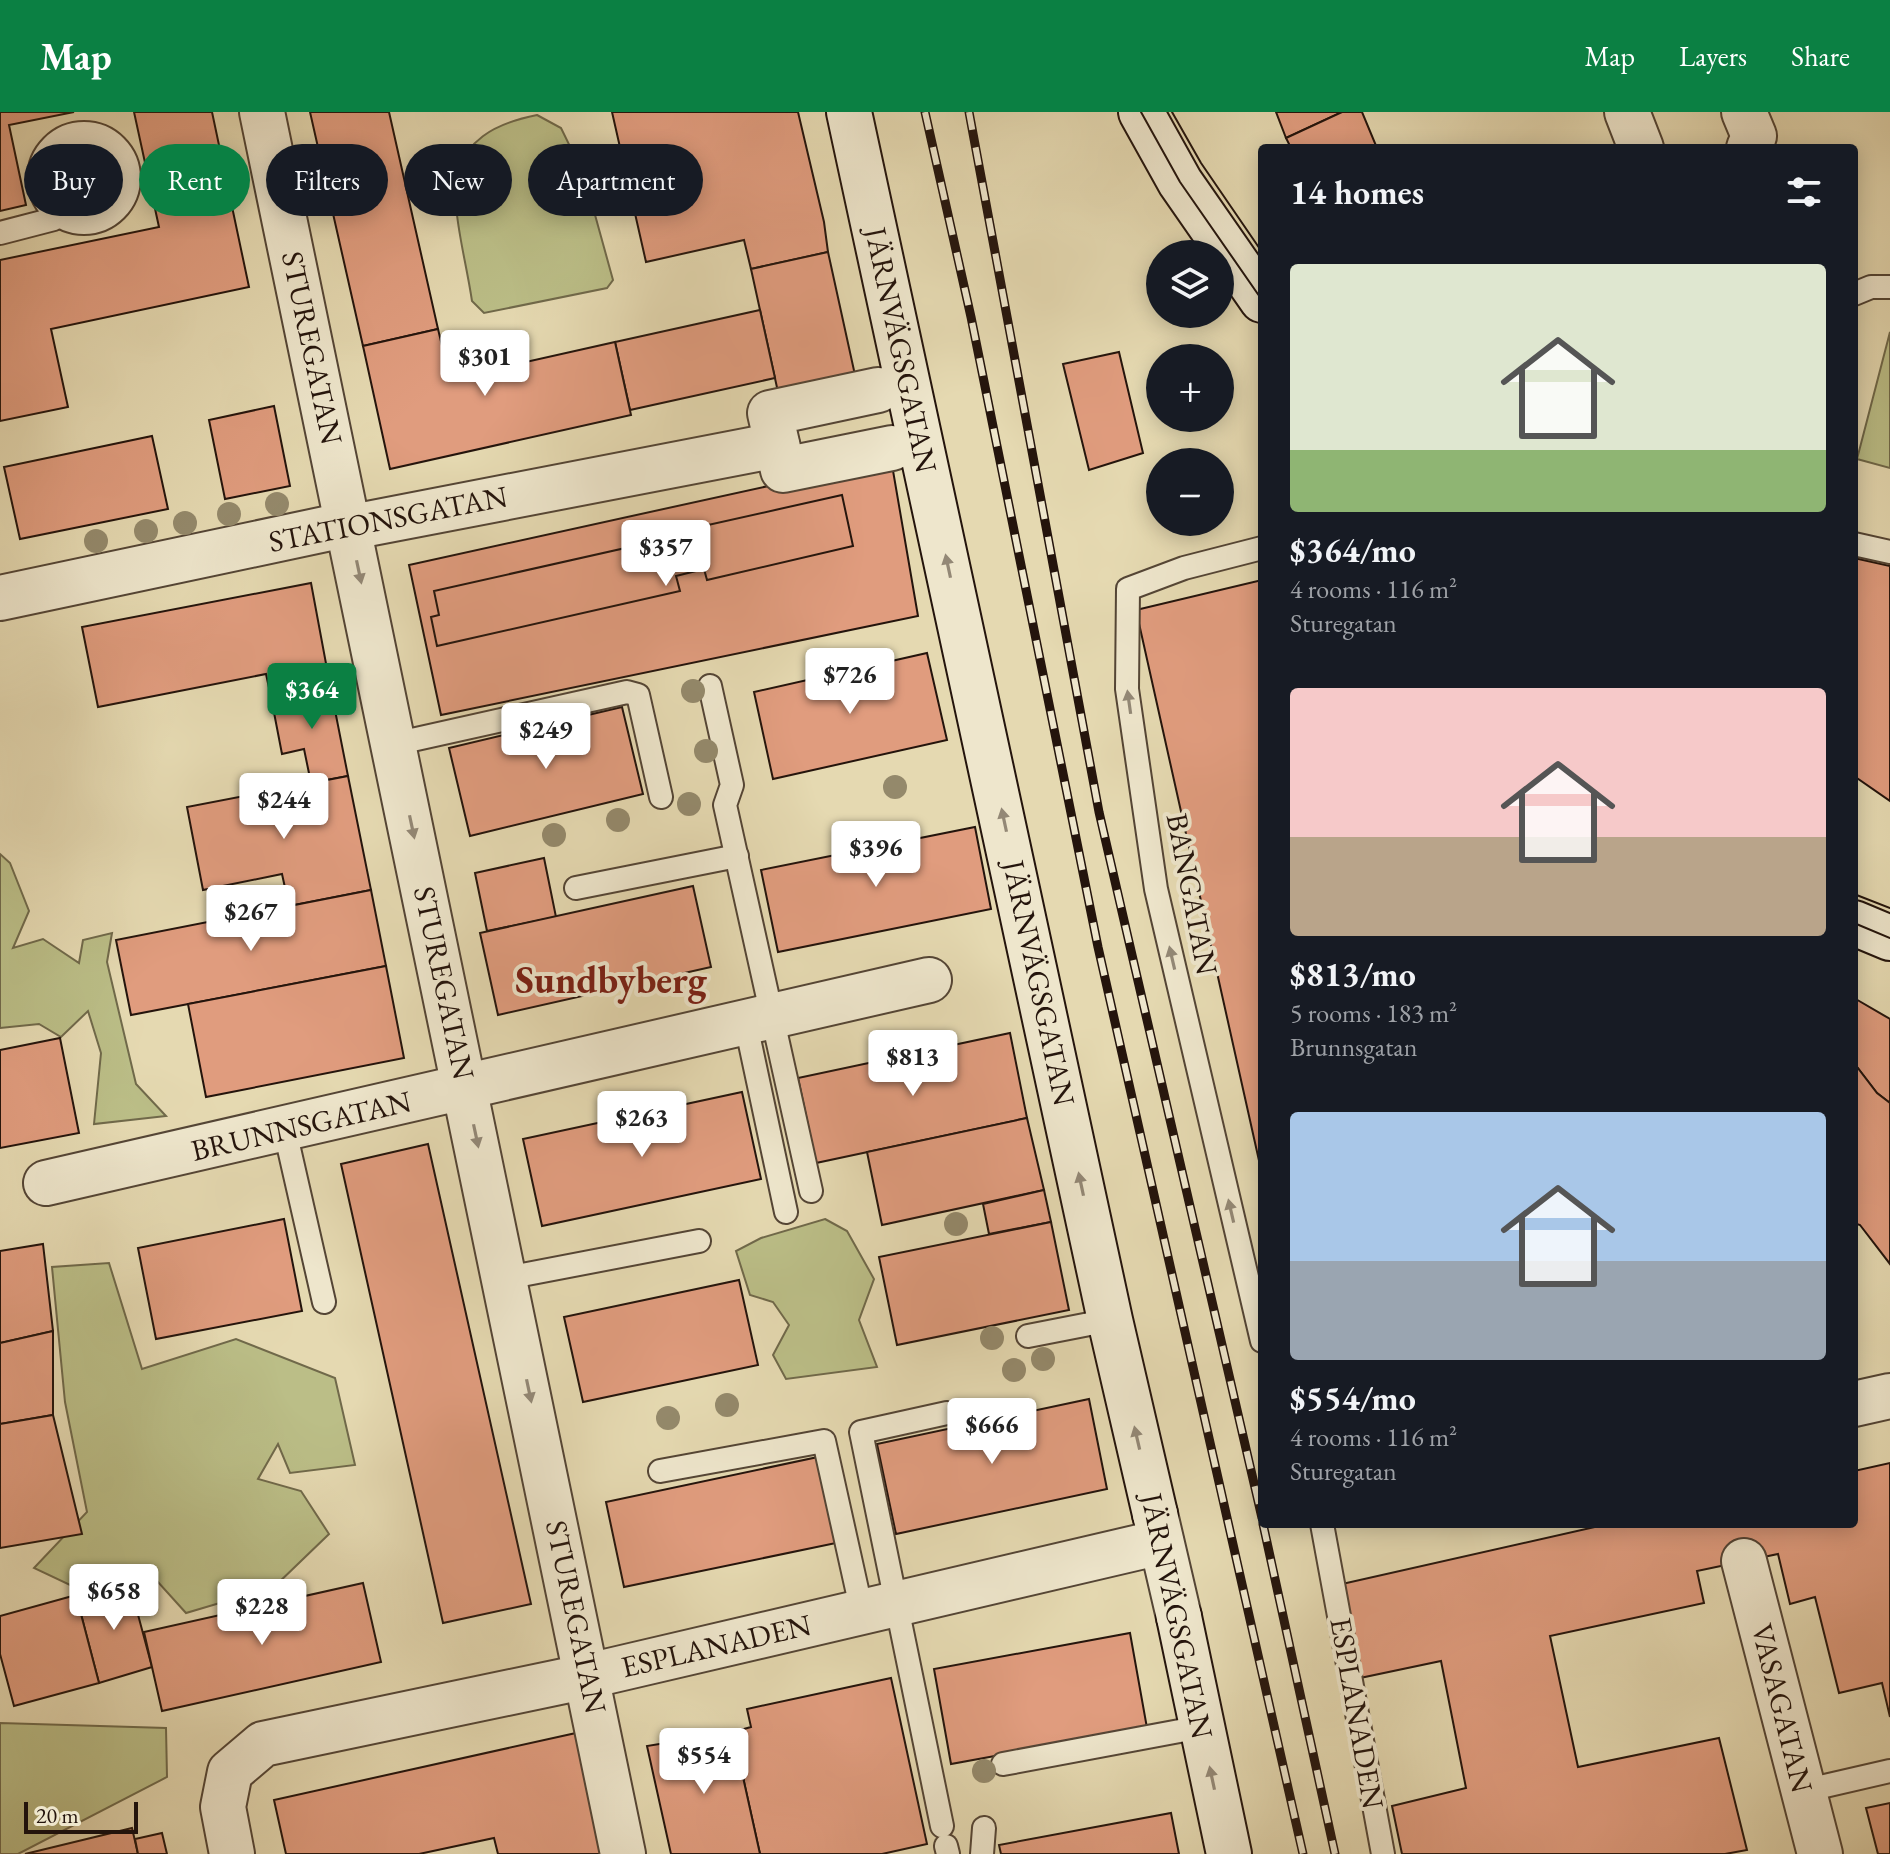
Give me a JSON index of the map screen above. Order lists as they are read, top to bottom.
{
  "streets": {
    "street": [
      "STUREGATAN",
      "JÄRNVÄGSGATAN",
      "STATIONSGATAN",
      "BRUNNSGATAN",
      "ESPLANADEN",
      "VASAGATAN"
    ],
    "lane": ["BANGATAN"]
  },
  "crossings": [
    ["STUREGATAN", "STATIONSGATAN"],
    ["STUREGATAN", "BRUNNSGATAN"],
    ["STUREGATAN", "ESPLANADEN"],
    ["JÄRNVÄGSGATAN", "ESPLANADEN"]
  ],
  "one_way": ["STUREGATAN", "JÄRNVÄGSGATAN", "BANGATAN"],
  "districts": ["Sundbyberg"],
  "scale_bar": "20 m",
  "page": {
    "header": "Map",
    "nav": ["Map", "Layers", "Share"],
    "chip": [
      "Buy",
      "Rent",
      "Filters",
      "New",
      "Apartment"
    ],
    "heading": "14 homes",
    "map_buttons": ["+", "−"],
    "list": [
      {
        "name": "$364/mo",
        "note": "4 rooms · 116 m² · Sturegatan"
      },
      {
        "name": "$813/mo",
        "note": "5 rooms · 183 m² · Brunnsgatan"
      },
      {
        "name": "$554/mo",
        "note": "4 rooms · 116 m² · Sturegatan"
      }
    ],
    "price": [
      "$301",
      "$357",
      "$726",
      "$364",
      "$249",
      "$244",
      "$396",
      "$267",
      "$813",
      "$263",
      "$666",
      "$658",
      "$228",
      "$554"
    ],
    "scale": "20 m"
  }
}
